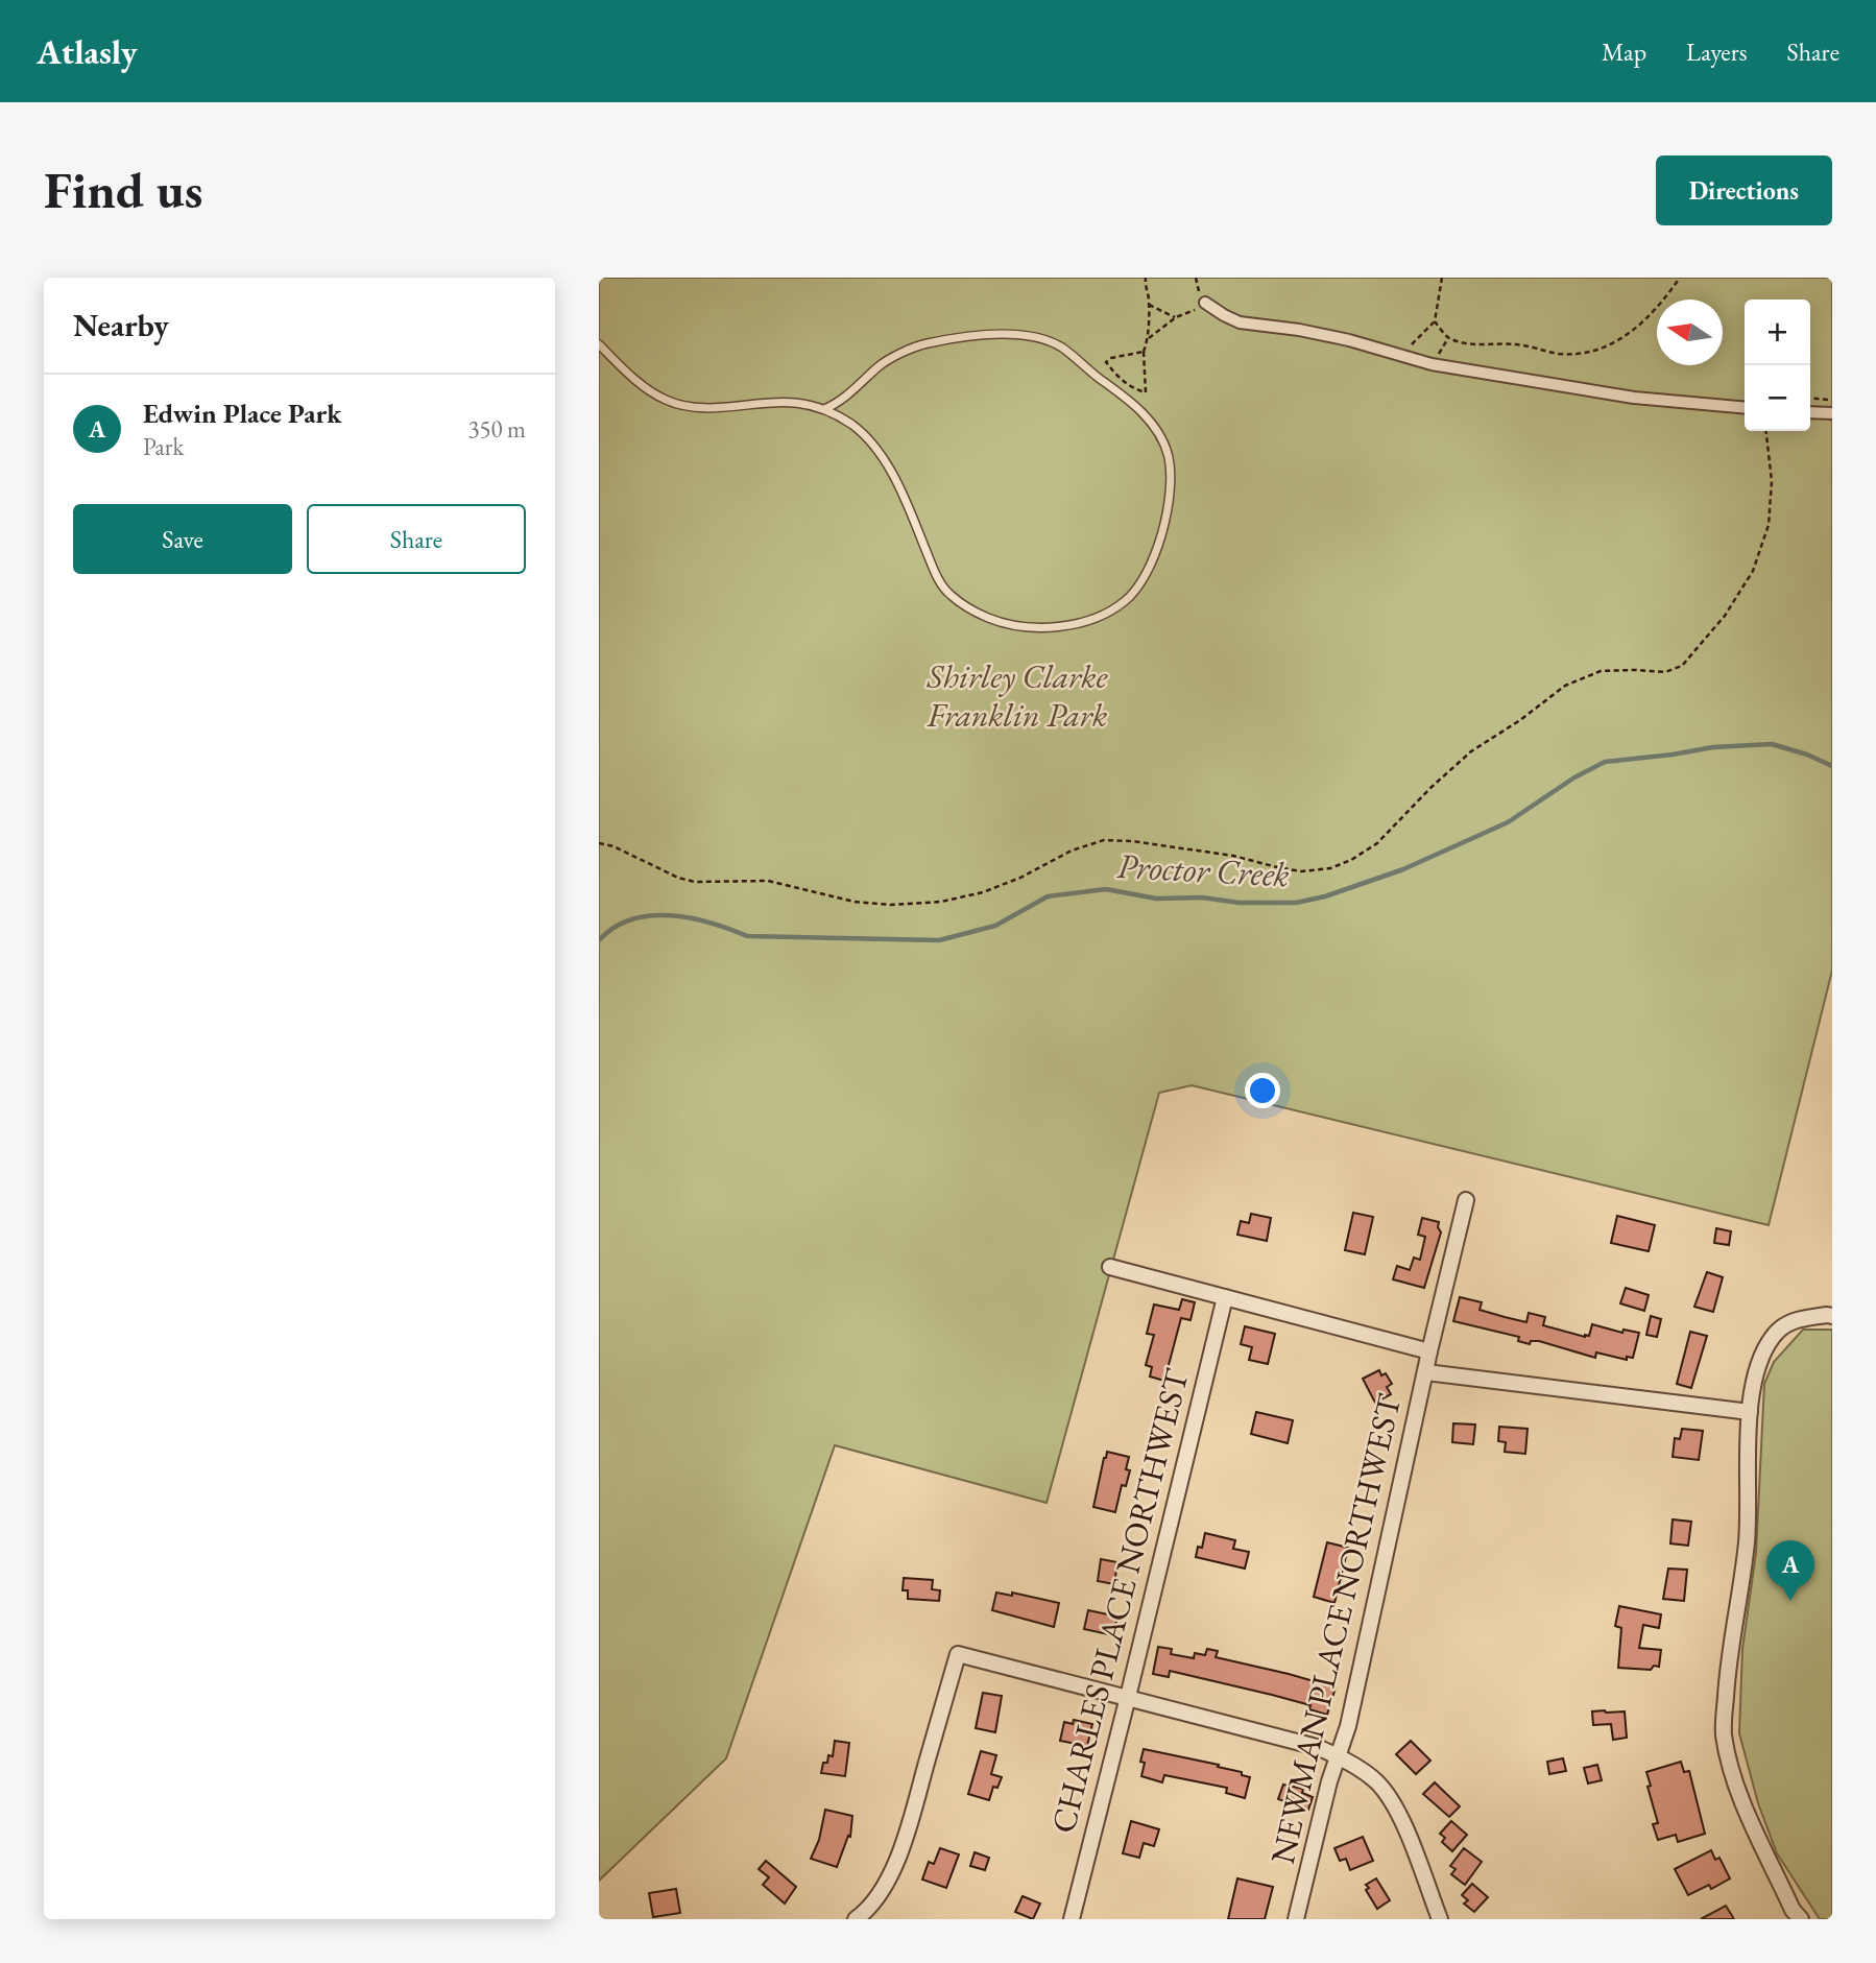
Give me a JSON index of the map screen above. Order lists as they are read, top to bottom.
{
  "streets": {
    "street": ["CHARLES PLACE NORTHWEST", "NEWMAN PLACE NORTHWEST"]
  },
  "water": ["Proctor Creek"],
  "parks": ["Shirley Clarke Franklin Park"],
  "north": "left",
  "page": {
    "header": "Atlasly",
    "nav": ["Map", "Layers", "Share"],
    "buttons": [
      "Directions",
      ["Save", "Share"]
    ],
    "title": "Find us",
    "heading": "Nearby",
    "map_buttons": ["+", "−"],
    "list": [
      {
        "mark": "A",
        "name": "Edwin Place Park",
        "note": "Park",
        "value": "350 m"
      }
    ],
    "pins": "A"
  }
}
